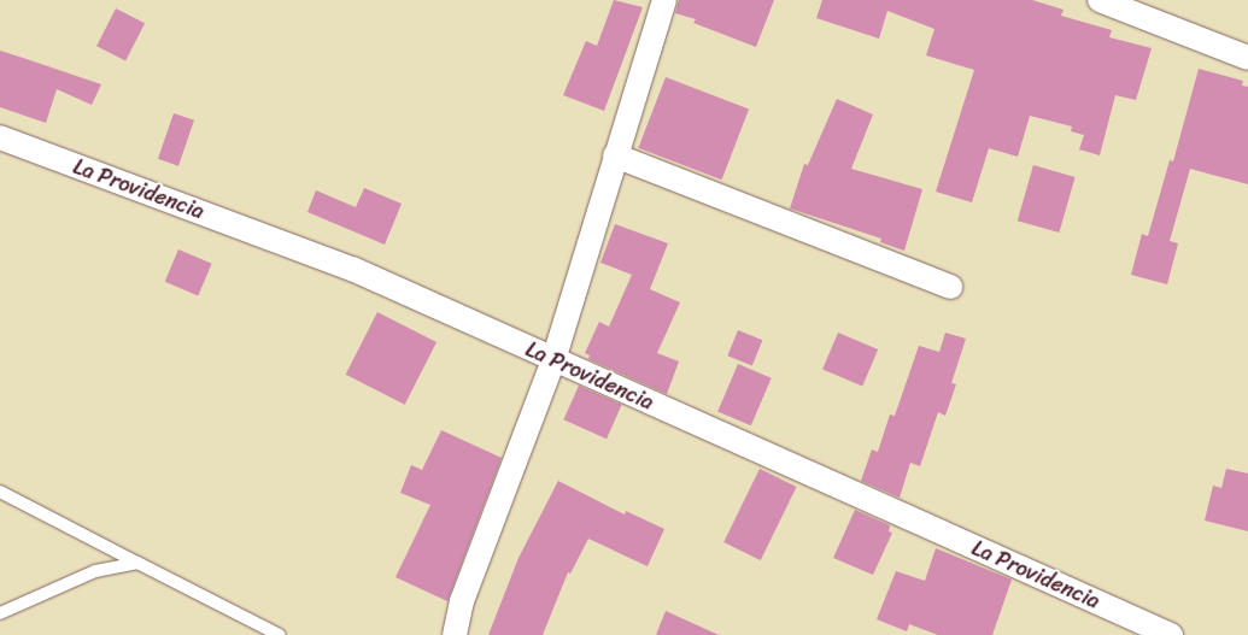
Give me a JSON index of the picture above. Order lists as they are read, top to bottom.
{
  "streets": {
    "street": ["La Providencia"]
  }
}
